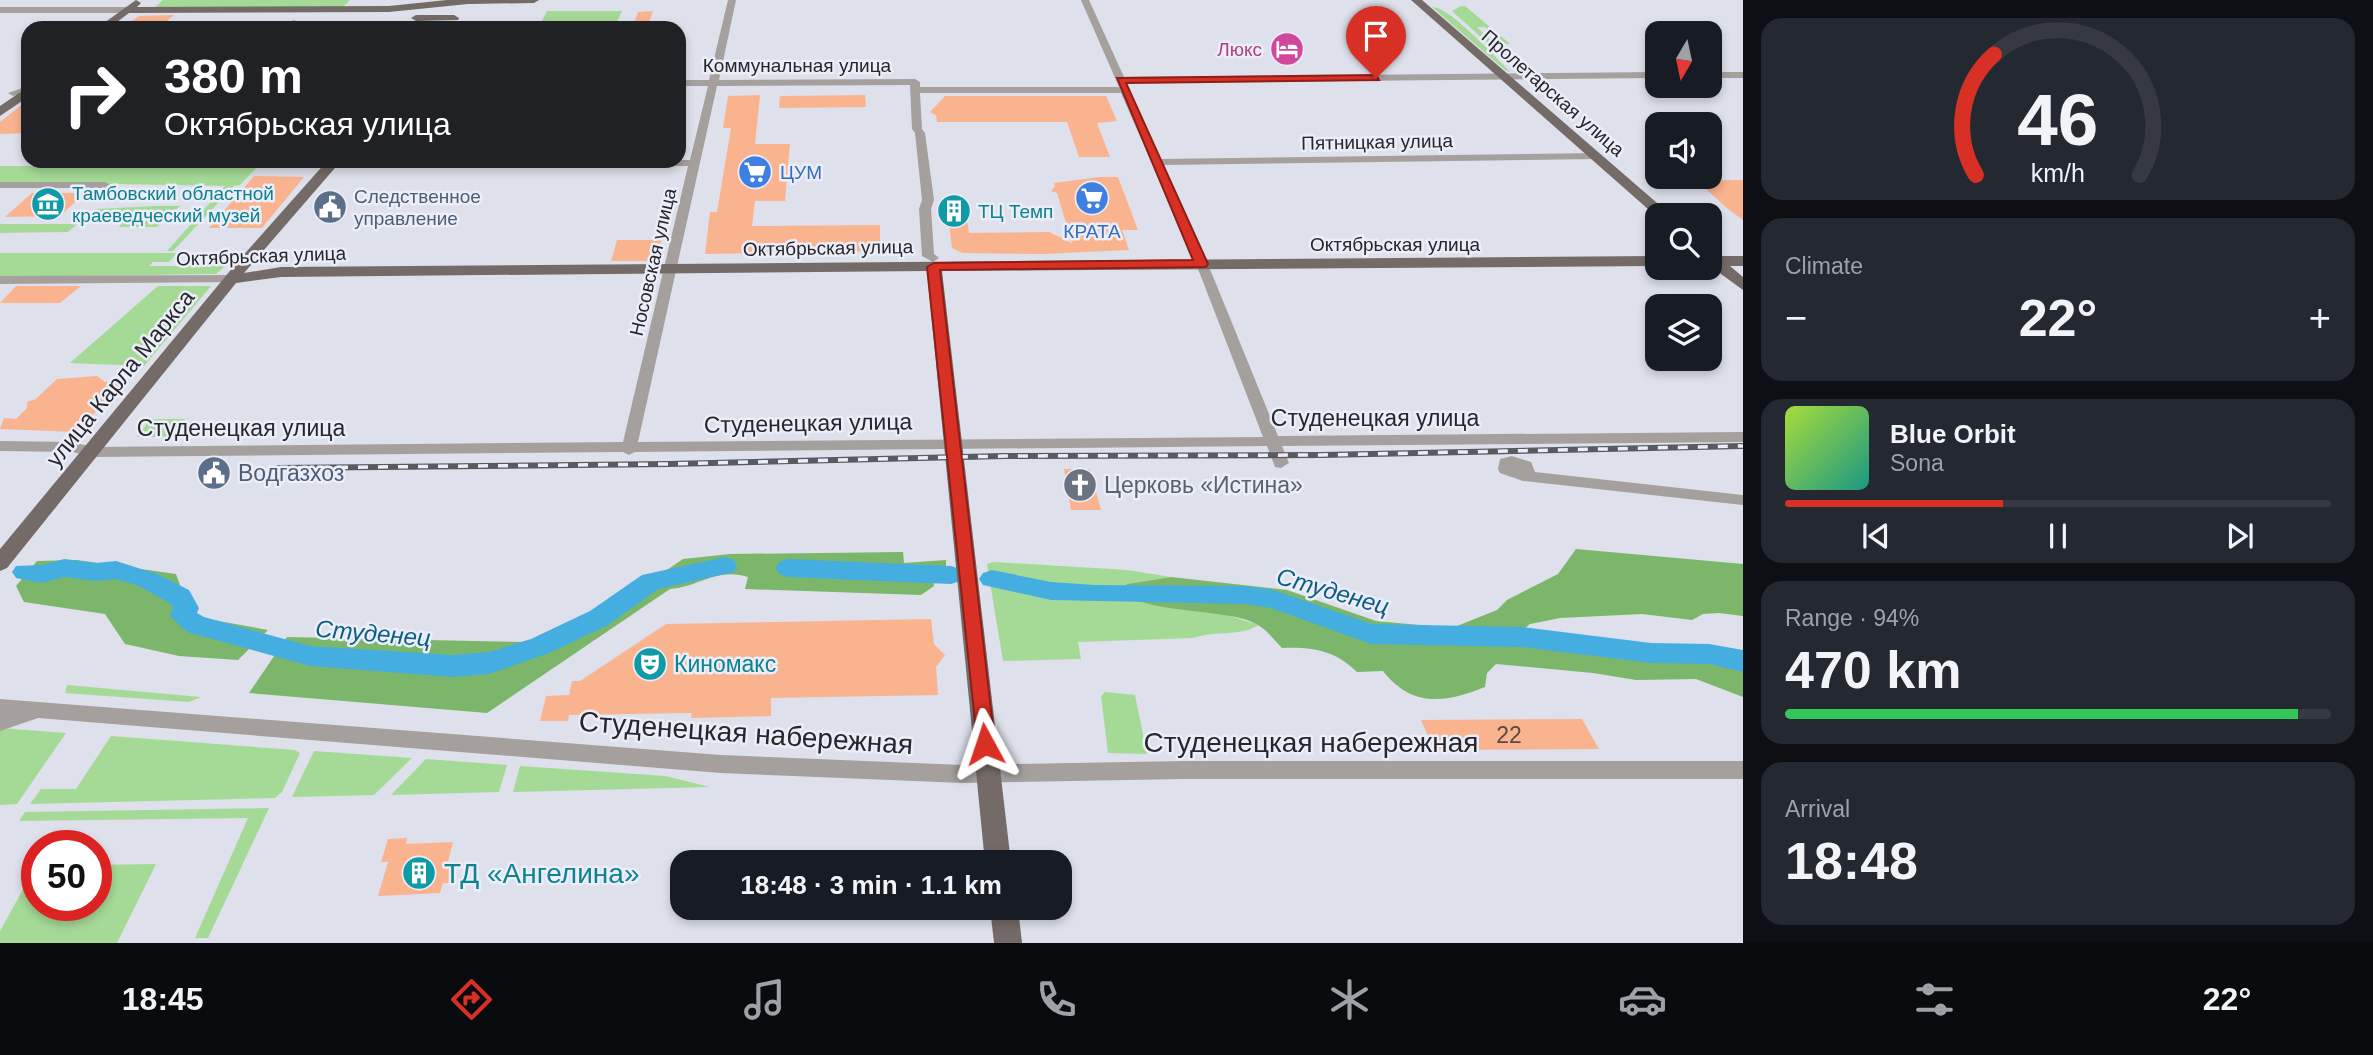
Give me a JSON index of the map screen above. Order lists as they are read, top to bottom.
{
  "streets": {
    "main road": ["Пролетарская улица", "Октябрьская улица", "улица Карла Маркса"],
    "street": [
      "Коммунальная улица",
      "Пятницкая улица",
      "Носовская улица",
      "Студенецкая улица",
      "Студенецкая набережная"
    ]
  },
  "crossings": [
    ["Коммунальная улица", "Пролетарская улица"],
    ["Коммунальная улица", "Носовская улица"],
    ["Пролетарская улица", "Пятницкая улица"],
    ["Октябрьская улица", "Носовская улица"],
    ["Октябрьская улица", "улица Карла Маркса"],
    ["Носовская улица", "Студенецкая улица"],
    ["улица Карла Маркса", "Студенецкая улица"]
  ],
  "water": ["Студенец"],
  "places": {
    "hotel": ["Люкс"],
    "supermarket": ["ЦУМ", "КРАТА"],
    "museum": ["Тамбовский областной краеведческий музей"],
    "public building": ["Следственное управление", "Водгазхоз"],
    "building": ["ТЦ Темп", "ТД «Ангелина»"],
    "church": ["Церковь «Истина»"],
    "theatre": ["Киномакс"]
  },
  "house_numbers": ["22"],
  "north": "bottom",
  "page": {
    "turn": ["380 m", "Октябрьская улица"],
    "tile": [
      "Climate",
      ["Range · 94%", "470 km"],
      ["Arrival", "18:48"]
    ],
    "heat": ["−", "22°", "+"],
    "song": ["Blue Orbit", "Sona"],
    "limit": "50",
    "trip": "18:48 · 3 min · 1.1 km",
    "tabs": ["18:45", "22°"],
    "gauge": ["46", "km/h"]
  }
}
